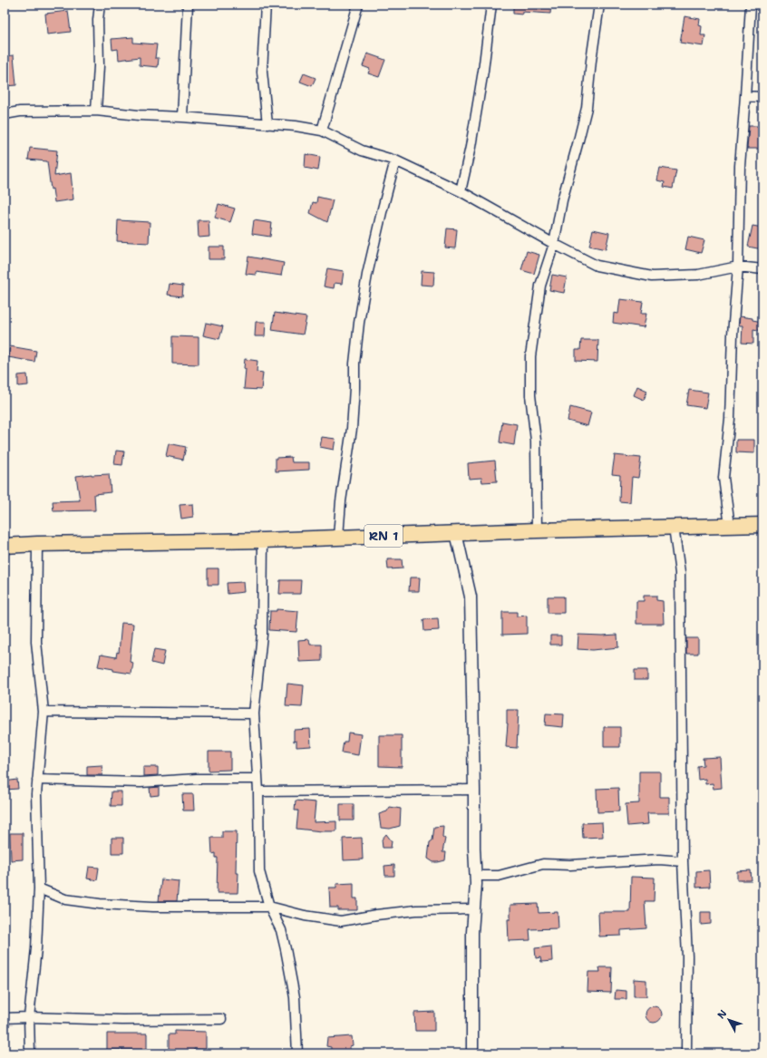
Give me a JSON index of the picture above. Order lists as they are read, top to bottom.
{
  "streets": {
    "main road": ["RN 1"]
  },
  "north": "top left"
}
